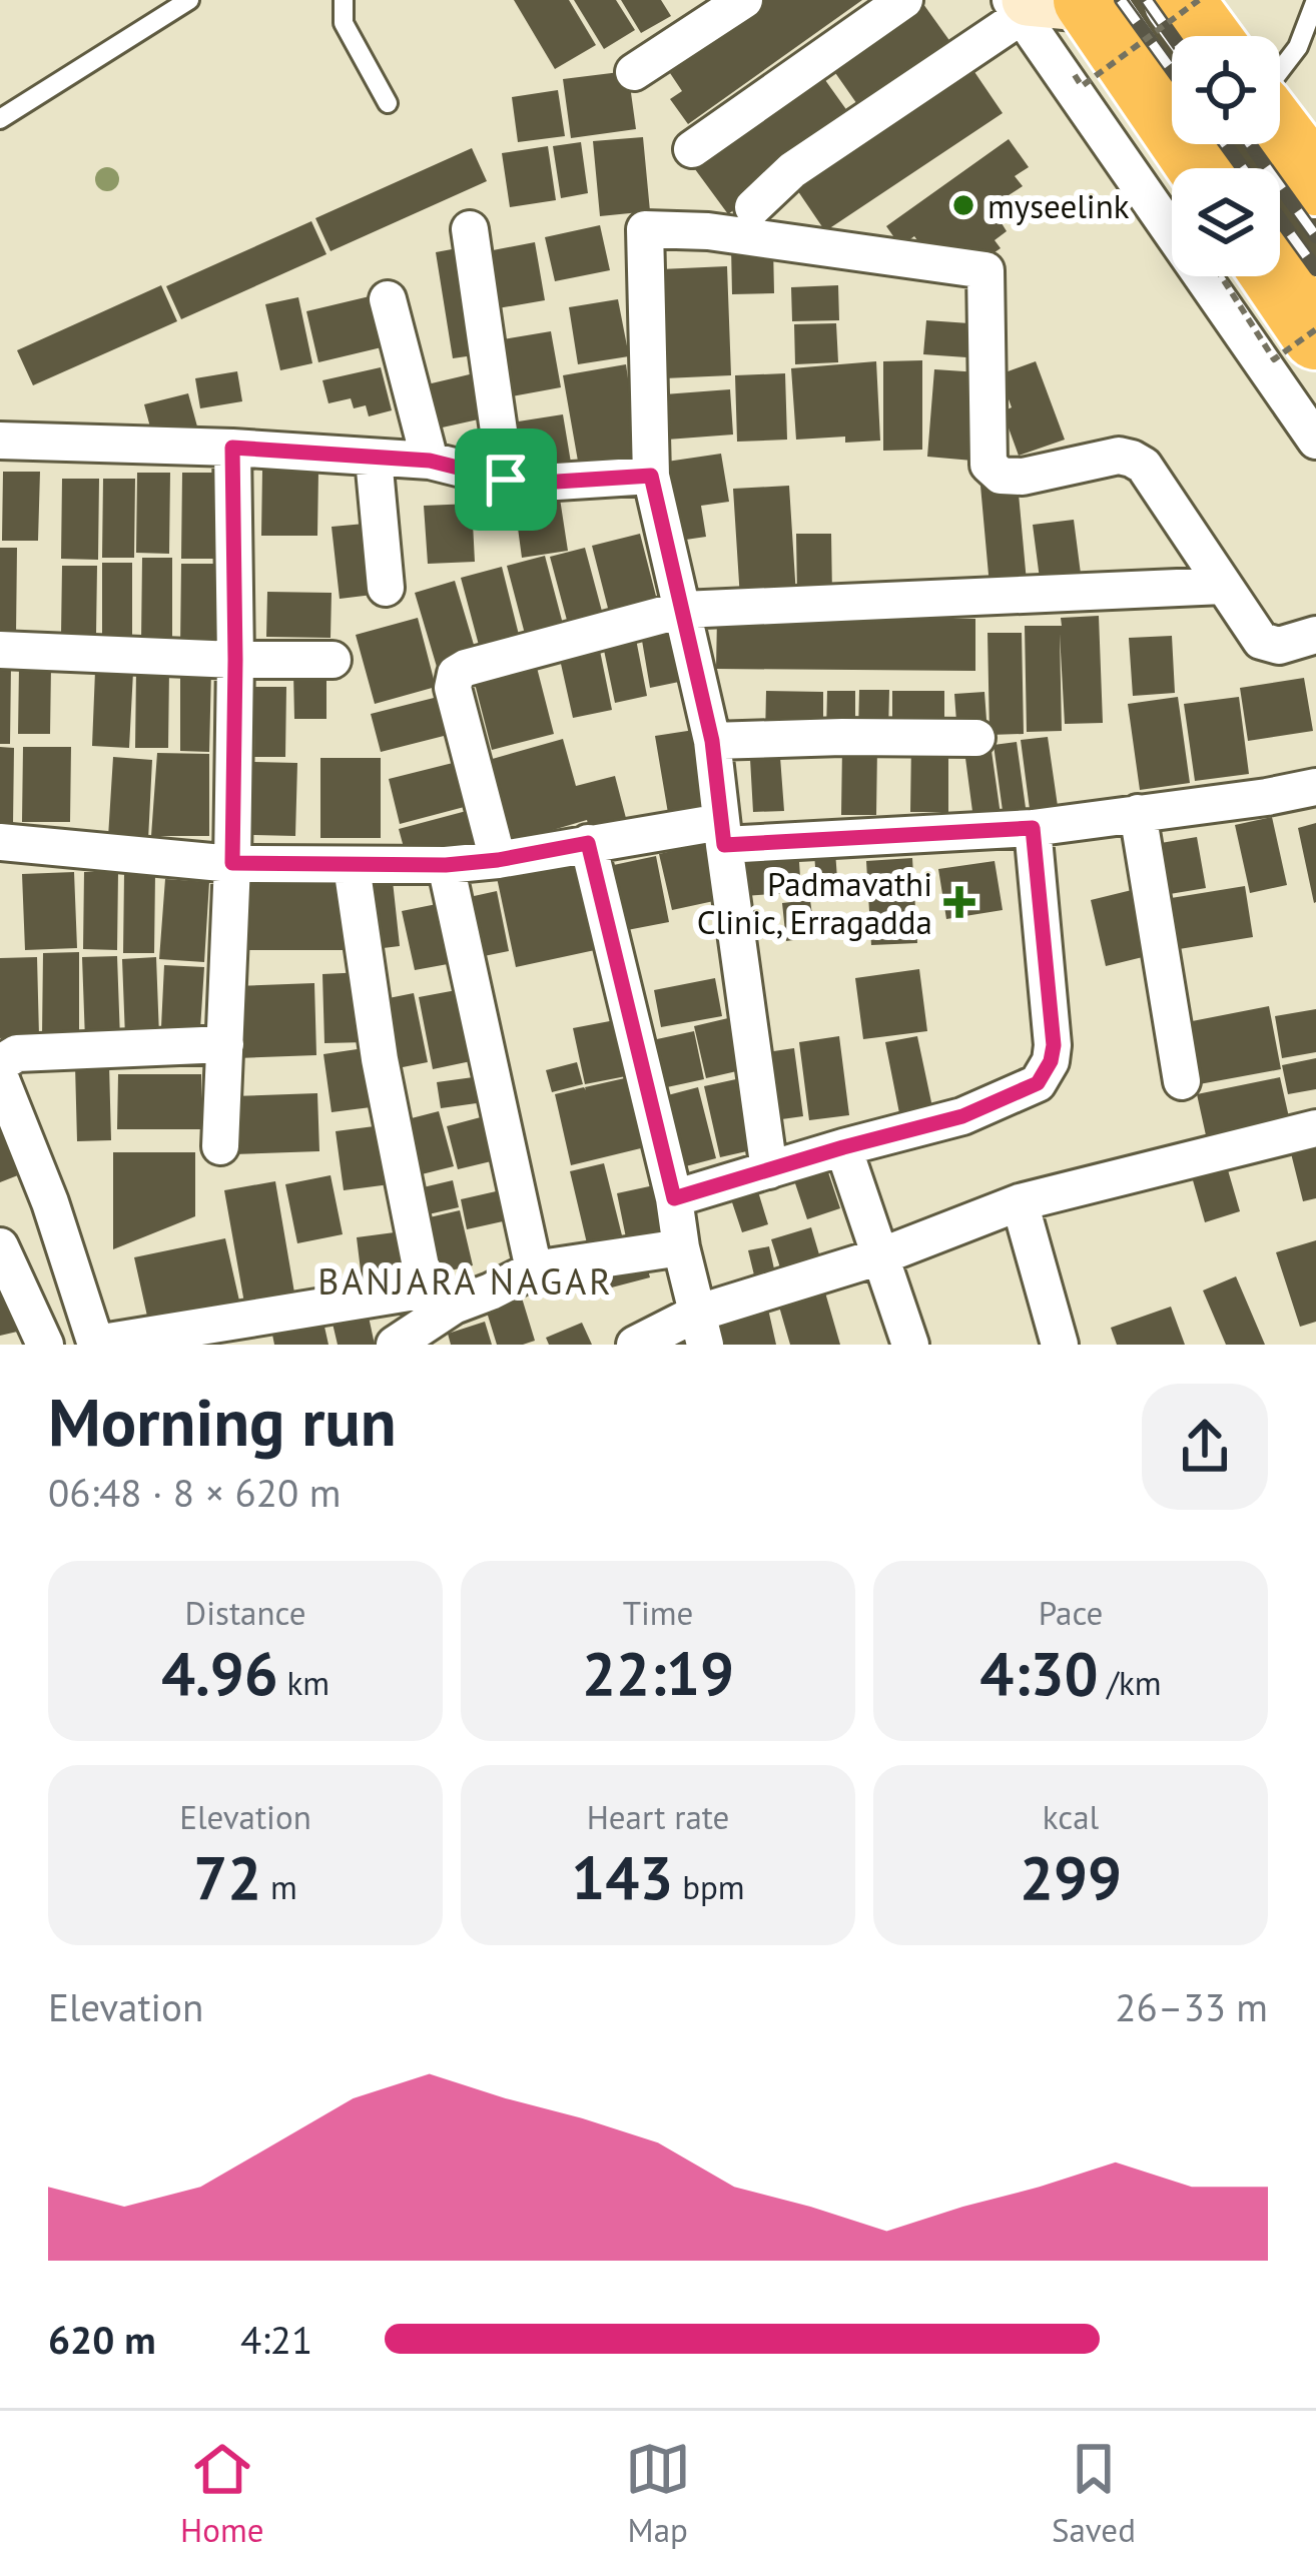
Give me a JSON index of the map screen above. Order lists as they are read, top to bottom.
{
  "districts": ["BANJARA NAGAR"],
  "places": {
    "other": ["myseelink"],
    "health": ["Padmavathi Clinic, Erragadda"]
  },
  "page": {
    "heading": ["Morning run", "06:48 · 8 × 620 m"],
    "stats": [
      ["Distance", "4.96 km"],
      ["Time", "22:19"],
      ["Pace", "4:30 /km"],
      ["Elevation", "72 m"],
      ["Heart rate", "143 bpm"],
      ["kcal", "299"]
    ],
    "chart": ["Elevation", "26–33 m"],
    "list": [
      {
        "name": "620 m",
        "note": "4:21"
      }
    ],
    "tabs": ["Home", "Map", "Saved"]
  }
}
